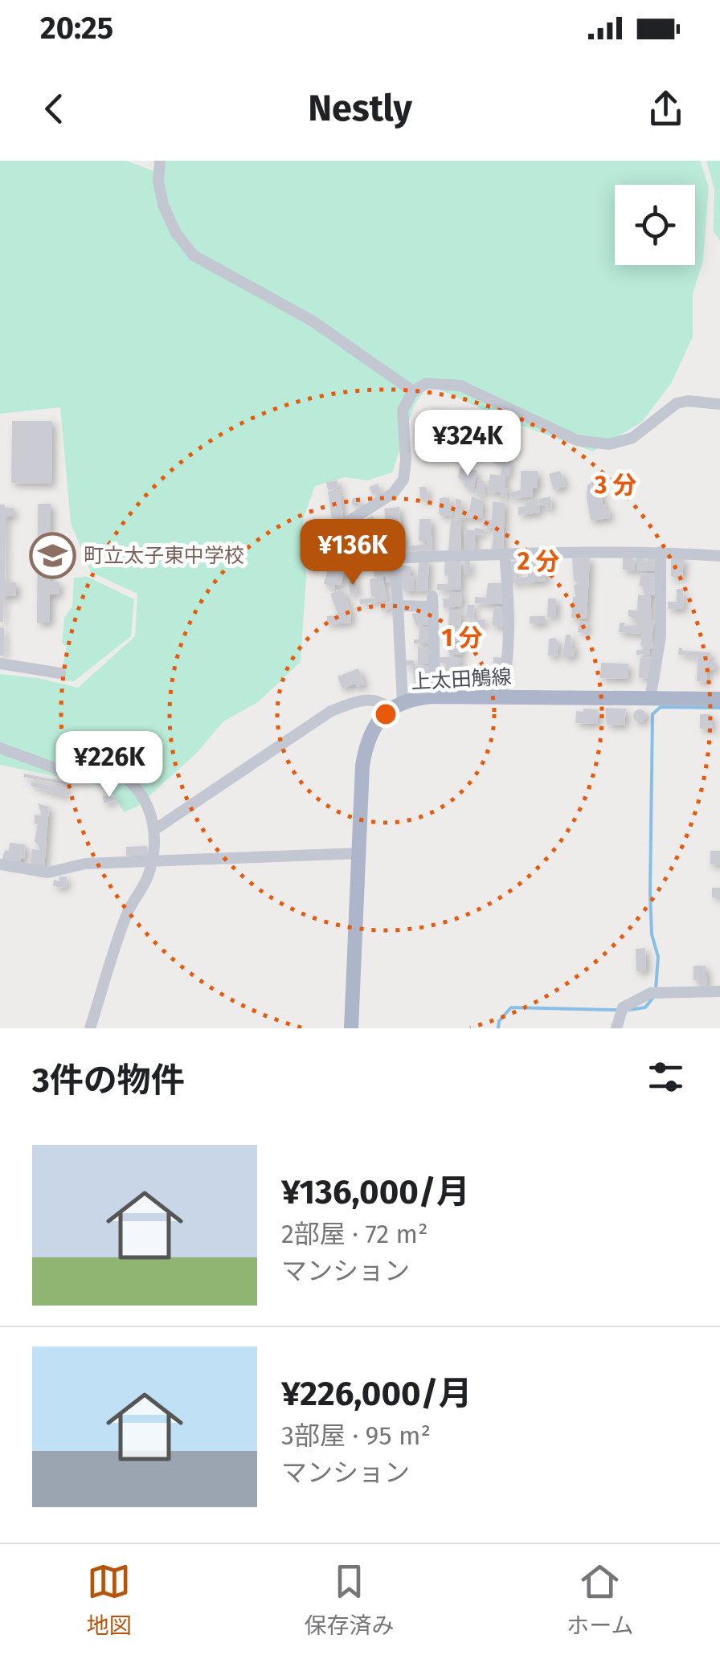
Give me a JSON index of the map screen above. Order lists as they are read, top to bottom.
{
  "streets": {
    "main road": ["上太田鵤線"]
  },
  "places": {
    "school or university": ["町立太子東中学校"]
  },
  "page": {
    "status": "20:25",
    "header": "Nestly",
    "price": ["¥324K", "¥136K", "¥226K"],
    "heading": "3件の物件",
    "list": [
      {
        "name": "¥136,000/月",
        "note": "2部屋 · 72 m² · マンション"
      },
      {
        "name": "¥226,000/月",
        "note": "3部屋 · 95 m² · マンション"
      }
    ],
    "tabs": ["地図", "保存済み", "ホーム"]
  },
  "rings": ["3 分", "2 分", "1 分"]
}
